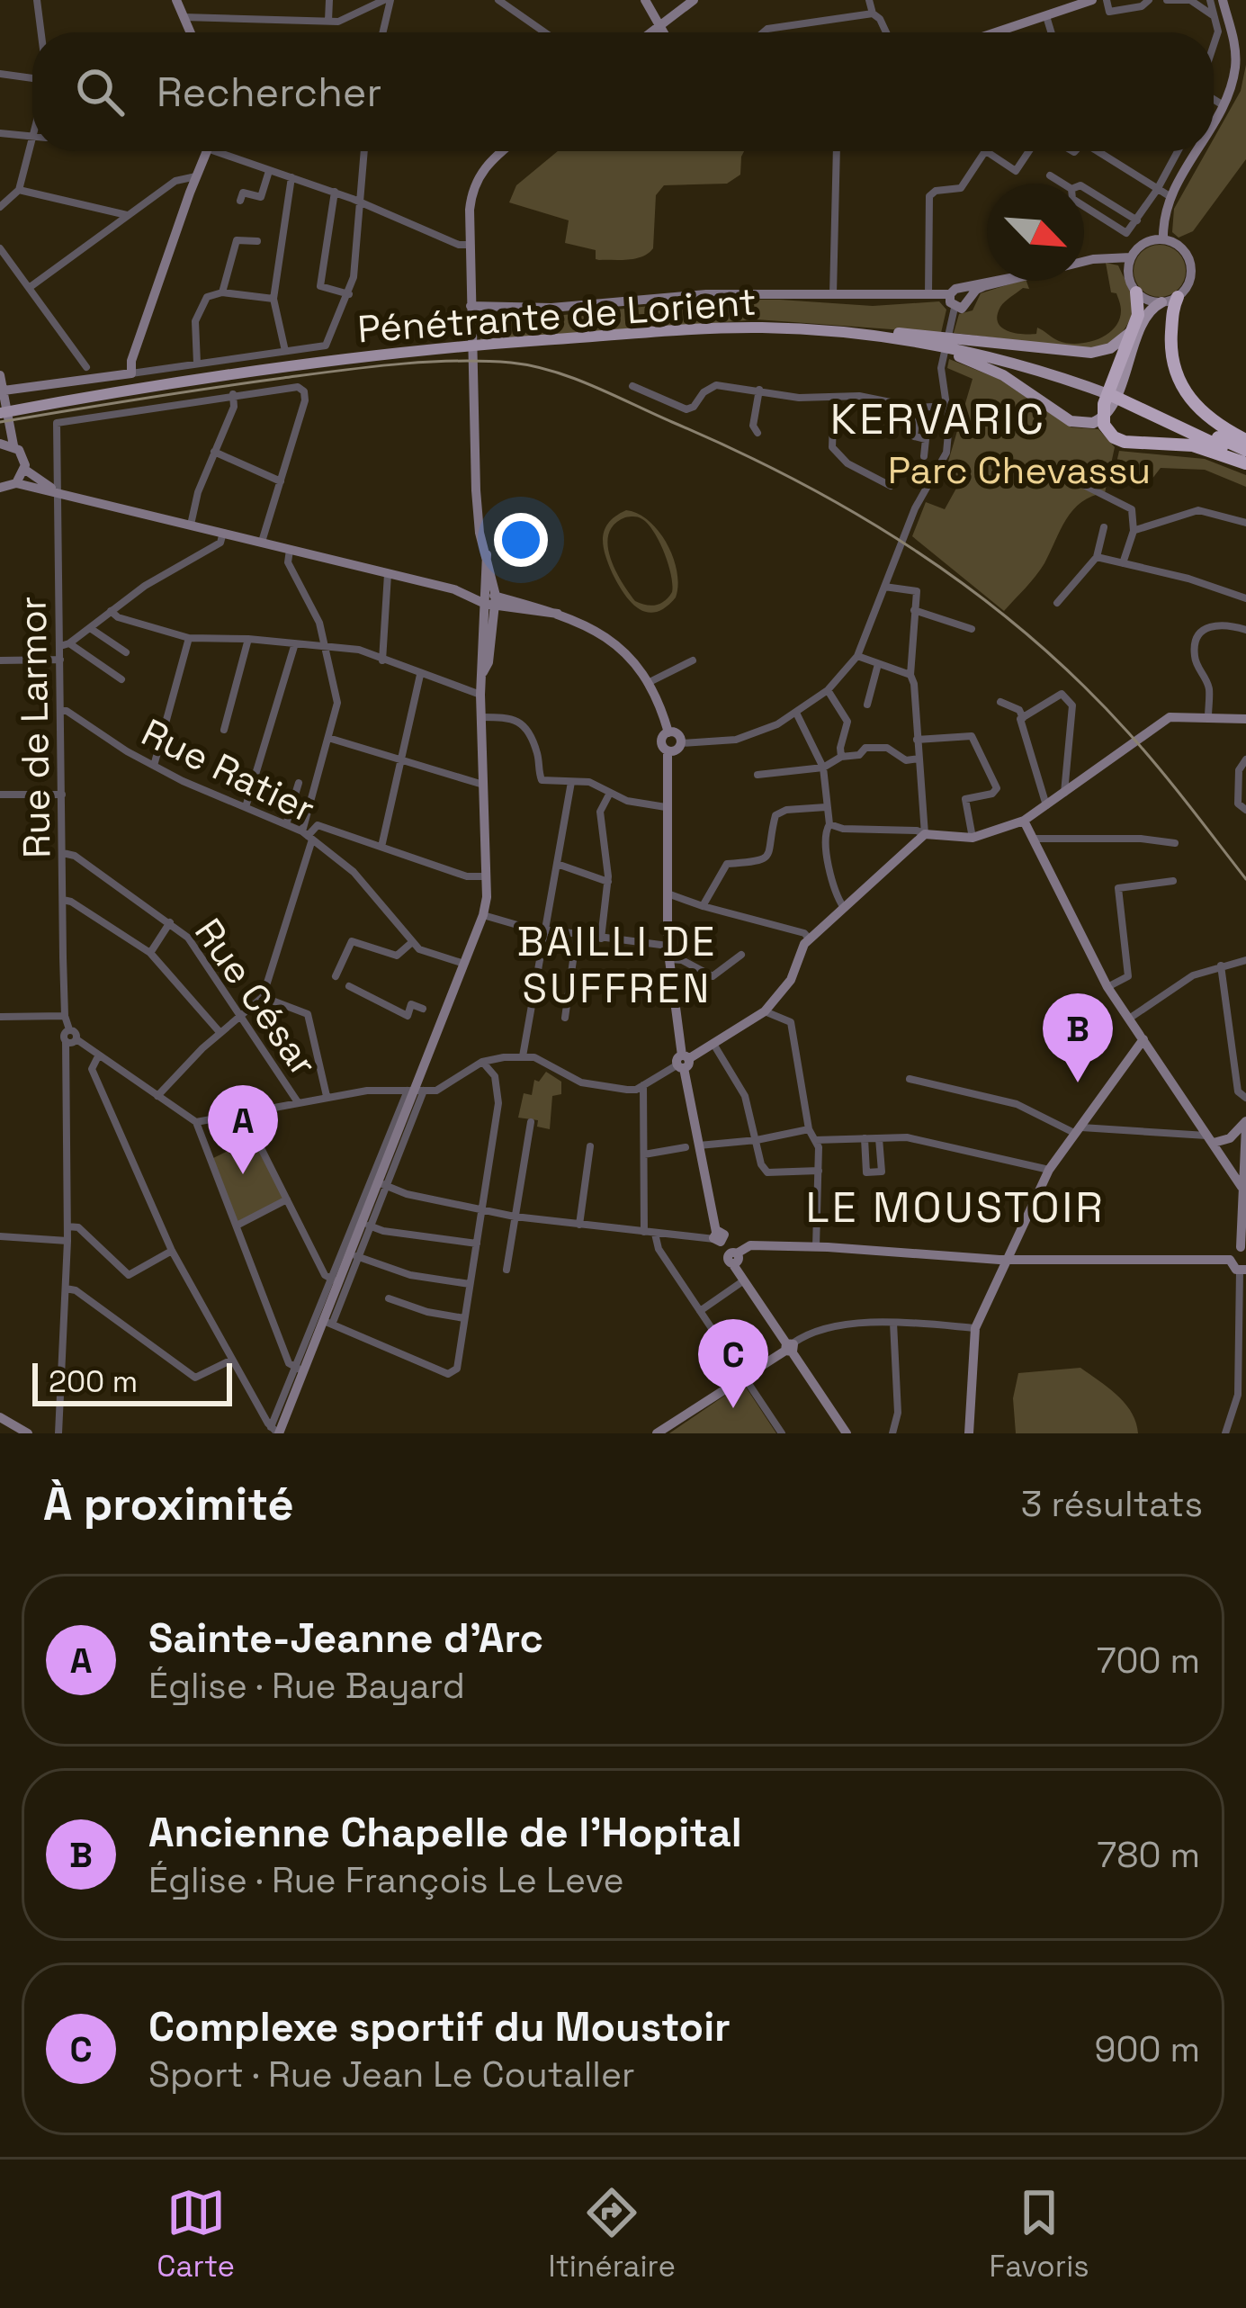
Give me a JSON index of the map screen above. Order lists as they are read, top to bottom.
{
  "streets": {
    "highway": ["Pénétrante de Lorient"],
    "street": ["Rue de Larmor", "Rue Ratier", "Rue César"]
  },
  "crossings": [
    ["Rue de Larmor", "Rue Ratier"],
    ["Rue de Larmor", "Rue César"]
  ],
  "districts": ["KERVARIC", "BAILLI DE SUFFREN", "LE MOUSTOIR"],
  "parks": ["Parc Chevassu"],
  "scale_bar": "200 m",
  "north": "bottom right",
  "page": {
    "search": "Rechercher",
    "pins": ["B", "A", "C"],
    "scale": "200 m",
    "heading": ["À proximité", "3 résultats"],
    "list": [
      {
        "mark": "A",
        "name": "Sainte-Jeanne d'Arc",
        "note": "Église · Rue Bayard",
        "value": "700 m"
      },
      {
        "mark": "B",
        "name": "Ancienne Chapelle de l'Hopital",
        "note": "Église · Rue François Le Leve",
        "value": "780 m"
      },
      {
        "mark": "C",
        "name": "Complexe sportif du Moustoir",
        "note": "Sport · Rue Jean Le Coutaller",
        "value": "900 m"
      }
    ],
    "nav": ["Carte", "Itinéraire", "Favoris"]
  }
}
